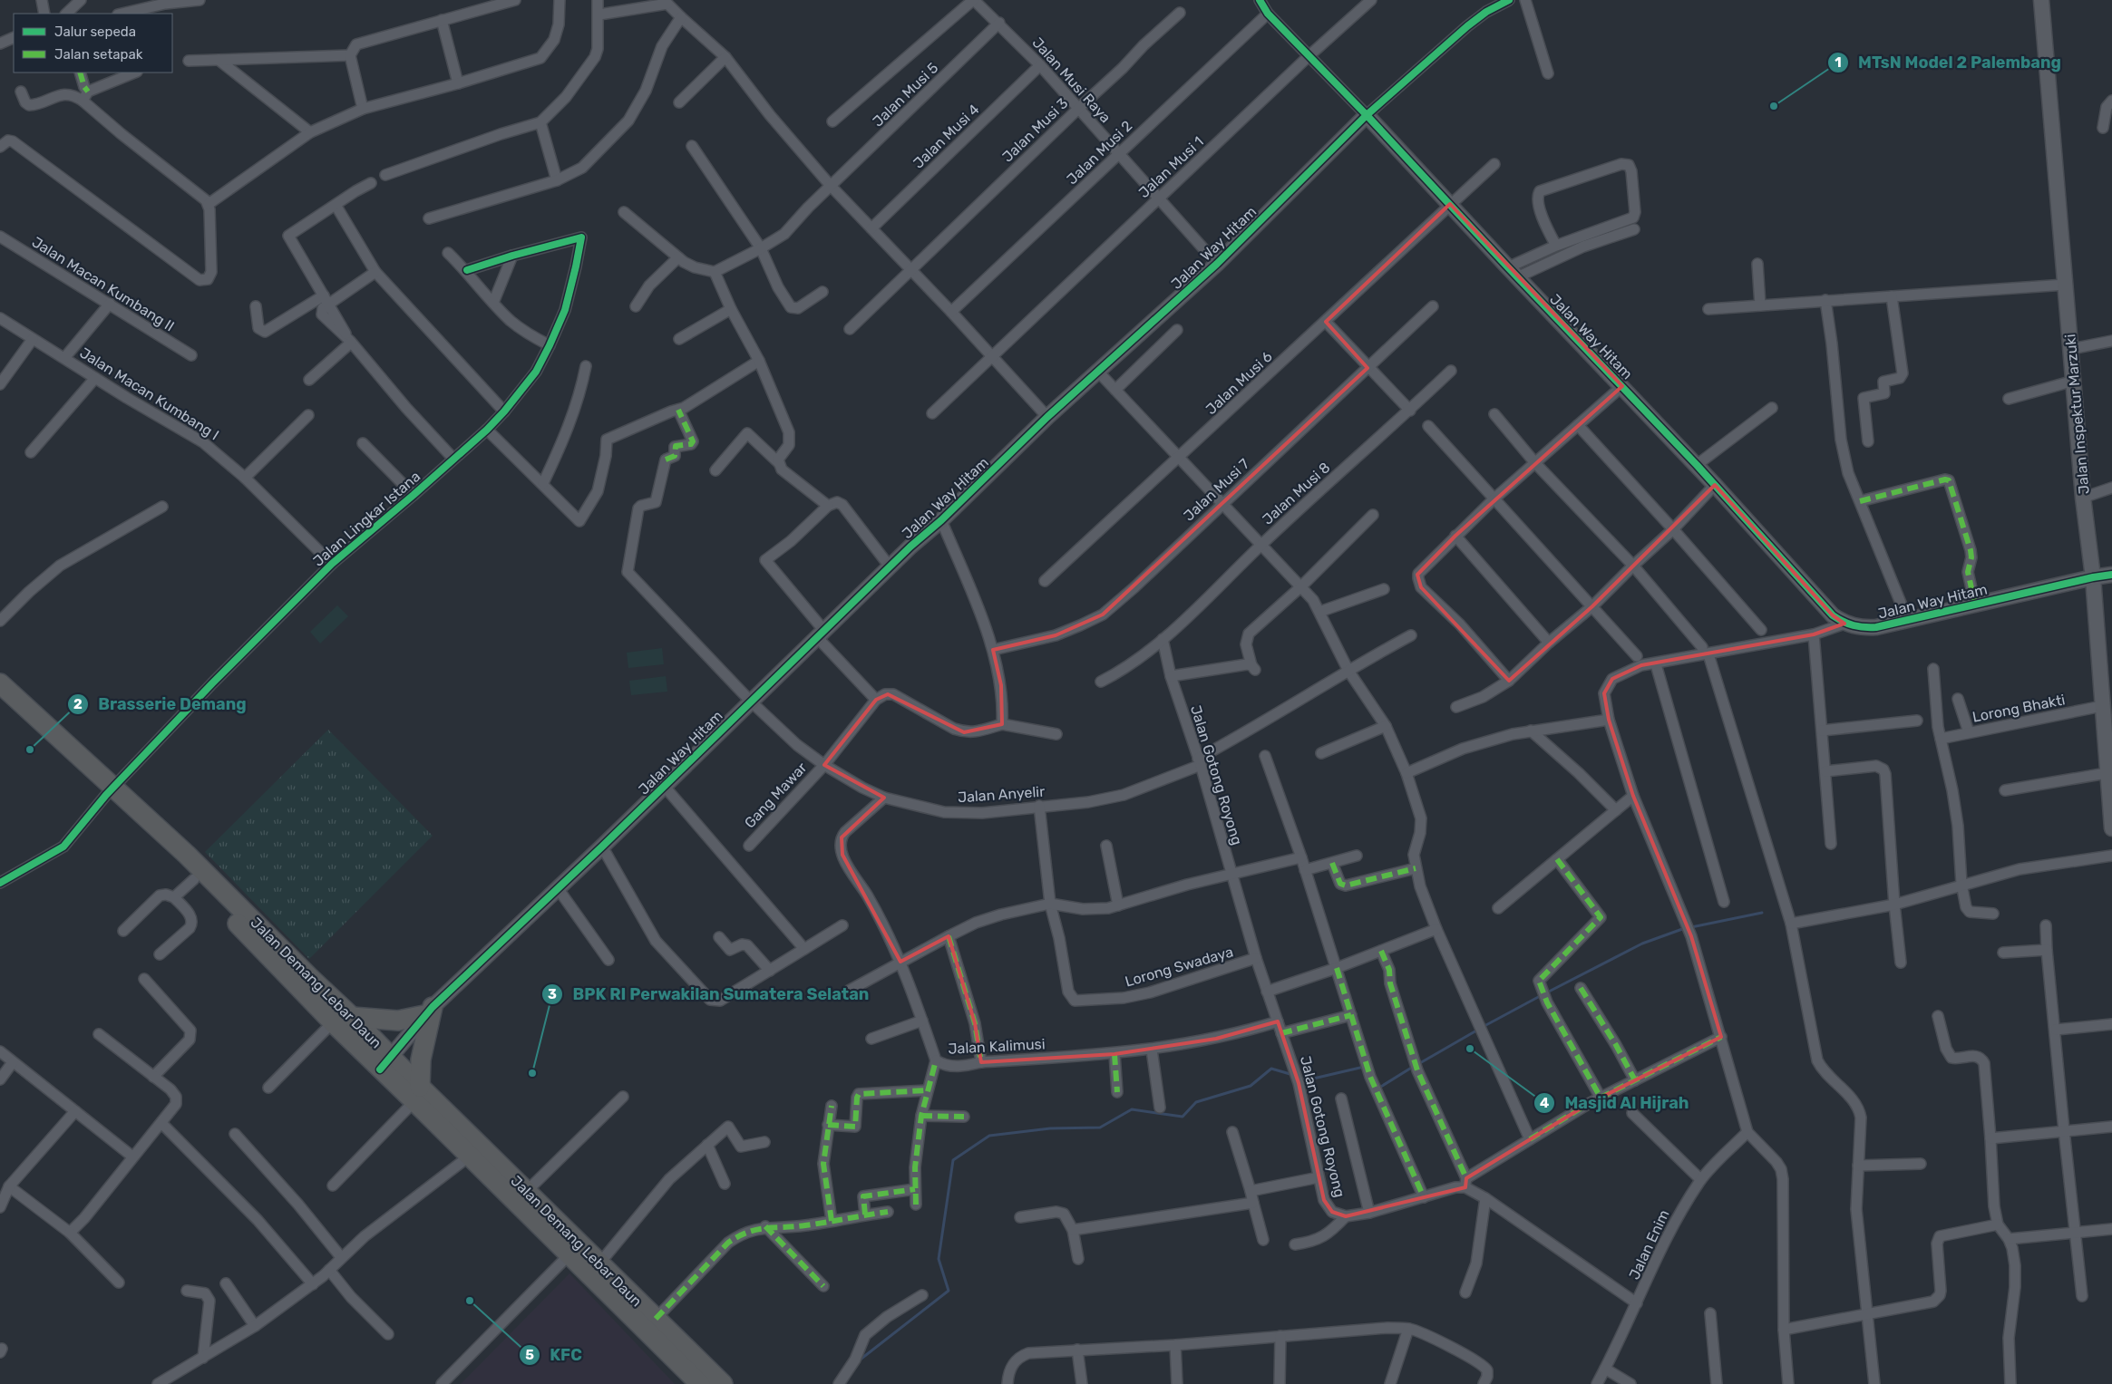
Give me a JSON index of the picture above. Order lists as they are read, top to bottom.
{
  "streets": {
    "highway": ["Jalan Demang Lebar Daun"],
    "street": [
      "Jalan Musi Raya",
      "Jalan Musi 5",
      "Jalan Musi 3",
      "Jalan Musi 4",
      "Jalan Musi 2",
      "Jalan Musi 1",
      "Jalan Way Hitam",
      "Jalan Macan Kumbang II",
      "Jalan Musi 6",
      "Jalan Macan Kumbang I",
      "Jalan Inspektur Marzuki",
      "Jalan Musi 7",
      "Jalan Musi 8",
      "Jalan Lingkar Istana",
      "Lorong Bhakti",
      "Jalan Gotong Royong",
      "Jalan Anyelir",
      "Gang Mawar",
      "Lorong Swadaya",
      "Jalan Kalimusi",
      "Jalan Enim"
    ]
  },
  "crossings": [
    ["Jalan Musi Raya", "Jalan Musi 5"],
    ["Jalan Musi Raya", "Jalan Musi 3"],
    ["Jalan Musi Raya", "Jalan Musi 4"],
    ["Jalan Musi Raya", "Jalan Musi 2"],
    ["Jalan Musi Raya", "Jalan Musi 1"],
    ["Jalan Musi Raya", "Jalan Way Hitam"],
    ["Jalan Way Hitam", "Jalan Musi 6"],
    ["Jalan Way Hitam", "Jalan Inspektur Marzuki"],
    ["Jalan Way Hitam", "Jalan Anyelir"],
    ["Jalan Way Hitam", "Jalan Demang Lebar Daun"],
    ["Jalan Macan Kumbang I", "Jalan Lingkar Istana"],
    ["Jalan Inspektur Marzuki", "Lorong Bhakti"],
    ["Jalan Musi 8", "Jalan Gotong Royong"],
    ["Jalan Lingkar Istana", "Jalan Demang Lebar Daun"],
    ["Jalan Gotong Royong", "Jalan Anyelir"],
    ["Jalan Gotong Royong", "Lorong Swadaya"],
    ["Jalan Gotong Royong", "Jalan Kalimusi"],
    ["Jalan Anyelir", "Gang Mawar"],
    ["Jalan Anyelir", "Jalan Kalimusi"]
  ],
  "places": [
    "MTsN Model 2 Palembang",
    "Brasserie Demang",
    "Masjid Al Hijrah",
    "BPK RI Perwakilan Sumatera Selatan",
    "KFC"
  ],
  "legend": ["Jalur sepeda", "Jalan setapak"]
}
